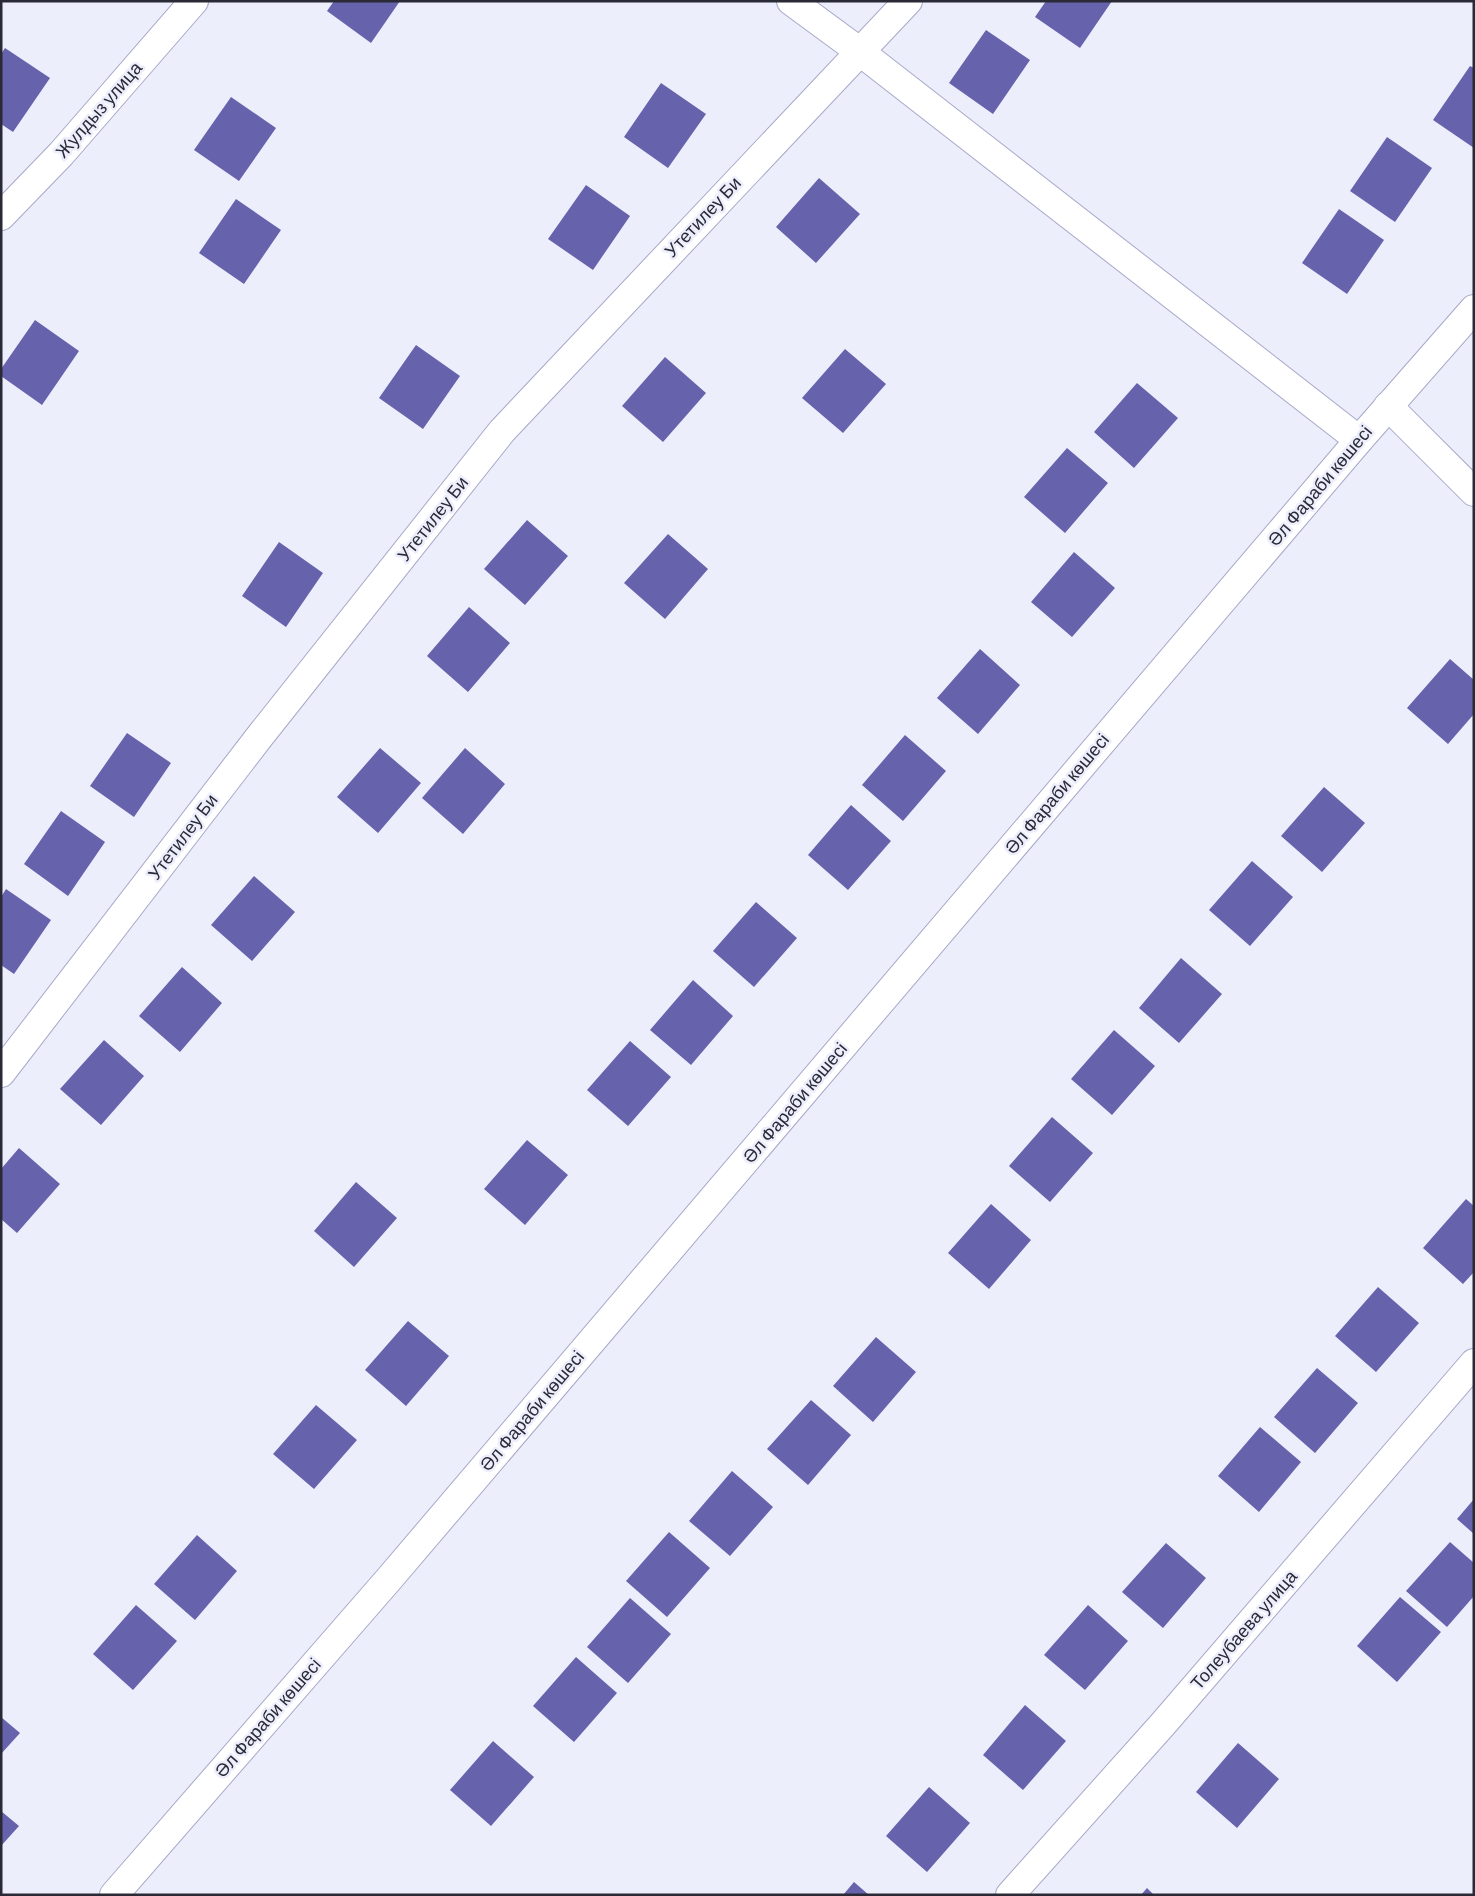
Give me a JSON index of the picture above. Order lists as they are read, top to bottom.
{
  "streets": {
    "street": [
      "Жулдыз улица",
      "Утетилеу Би",
      "Әл Фараби көшесі",
      "Толеубаева улица"
    ]
  }
}
